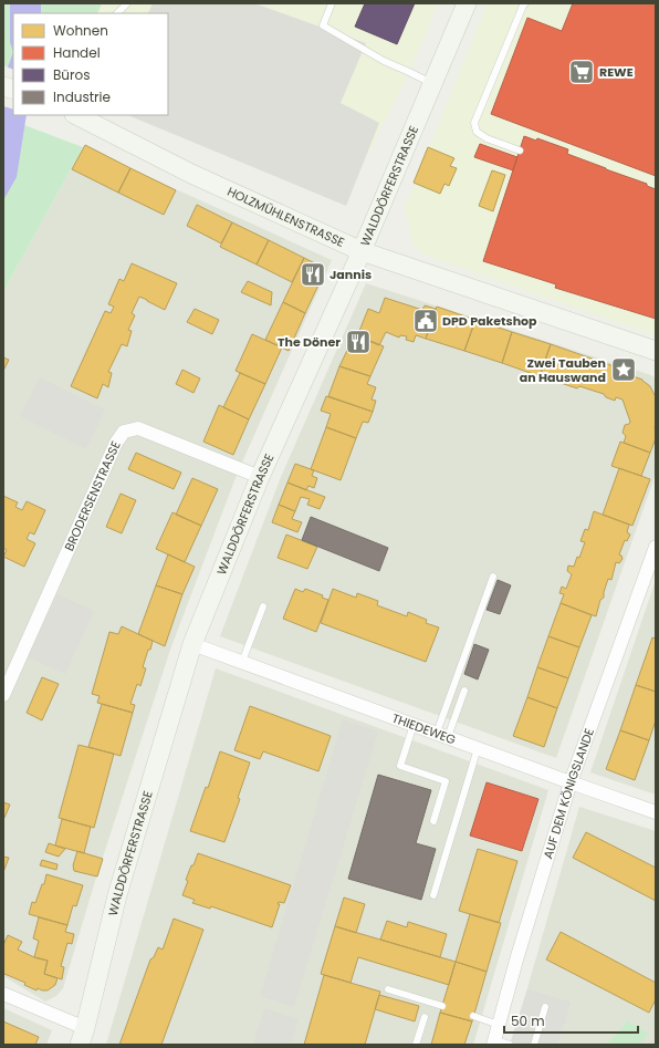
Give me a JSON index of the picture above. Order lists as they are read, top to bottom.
{
  "streets": {
    "street": [
      "WALDDÖRFERSTRASSE",
      "HOLZMÜHLENSTRASSE",
      "BRODERSENSTRASSE",
      "THIEDEWEG",
      "AUF DEM KÖNIGSLANDE"
    ]
  },
  "crossings": [
    ["WALDDÖRFERSTRASSE", "HOLZMÜHLENSTRASSE"],
    ["WALDDÖRFERSTRASSE", "BRODERSENSTRASSE"],
    ["WALDDÖRFERSTRASSE", "THIEDEWEG"],
    ["THIEDEWEG", "AUF DEM KÖNIGSLANDE"]
  ],
  "places": {
    "supermarket": ["REWE"],
    "restaurant": ["Jannis", "The Döner"],
    "public building": ["DPD Paketshop"],
    "place": ["Zwei Tauben an Hauswand"]
  },
  "legend": [
    "Wohnen",
    "Handel",
    "Büros",
    "Industrie"
  ],
  "scale_bar": "50 m"
}
